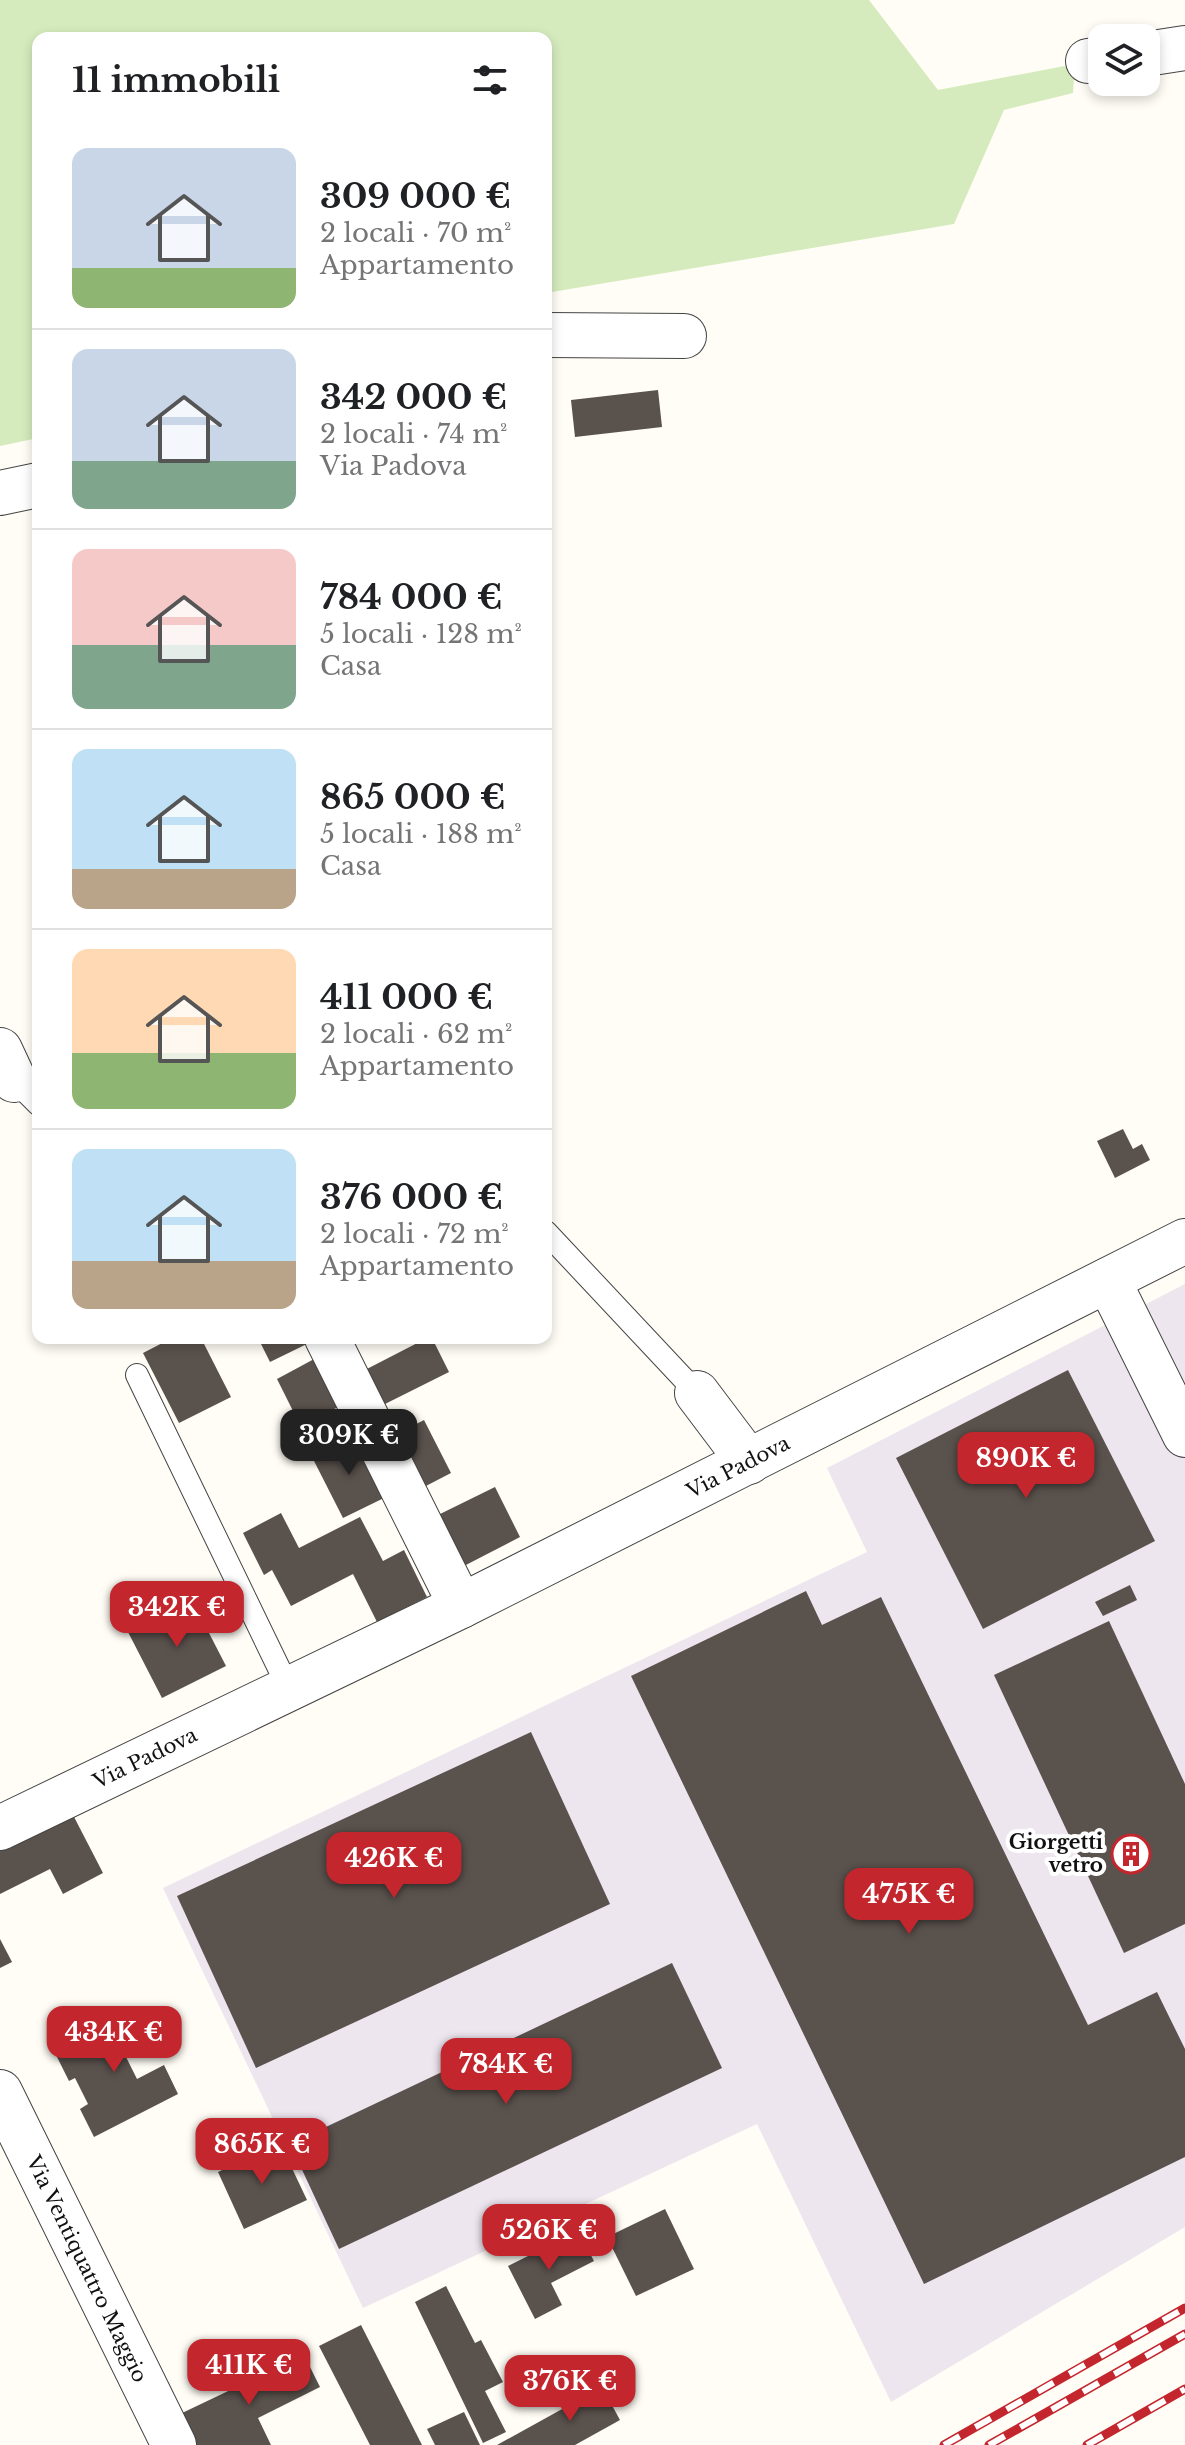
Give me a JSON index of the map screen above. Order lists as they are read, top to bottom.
{
  "streets": {
    "street": ["Via Padova", "Via Ventiquattro Maggio"]
  },
  "places": {
    "building": ["Giorgetti vetro"]
  },
  "page": {
    "heading": "11 immobili",
    "list": [
      {
        "name": "309 000 €",
        "note": "2 locali · 70 m² · Appartamento"
      },
      {
        "name": "342 000 €",
        "note": "2 locali · 74 m² · Via Padova"
      },
      {
        "name": "784 000 €",
        "note": "5 locali · 128 m² · Casa"
      },
      {
        "name": "865 000 €",
        "note": "5 locali · 188 m² · Casa"
      },
      {
        "name": "411 000 €",
        "note": "2 locali · 62 m² · Appartamento"
      },
      {
        "name": "376 000 €",
        "note": "2 locali · 72 m² · Appartamento"
      }
    ],
    "price": [
      "309K €",
      "890K €",
      "342K €",
      "426K €",
      "475K €",
      "434K €",
      "784K €",
      "865K €",
      "526K €",
      "411K €",
      "376K €"
    ]
  }
}
